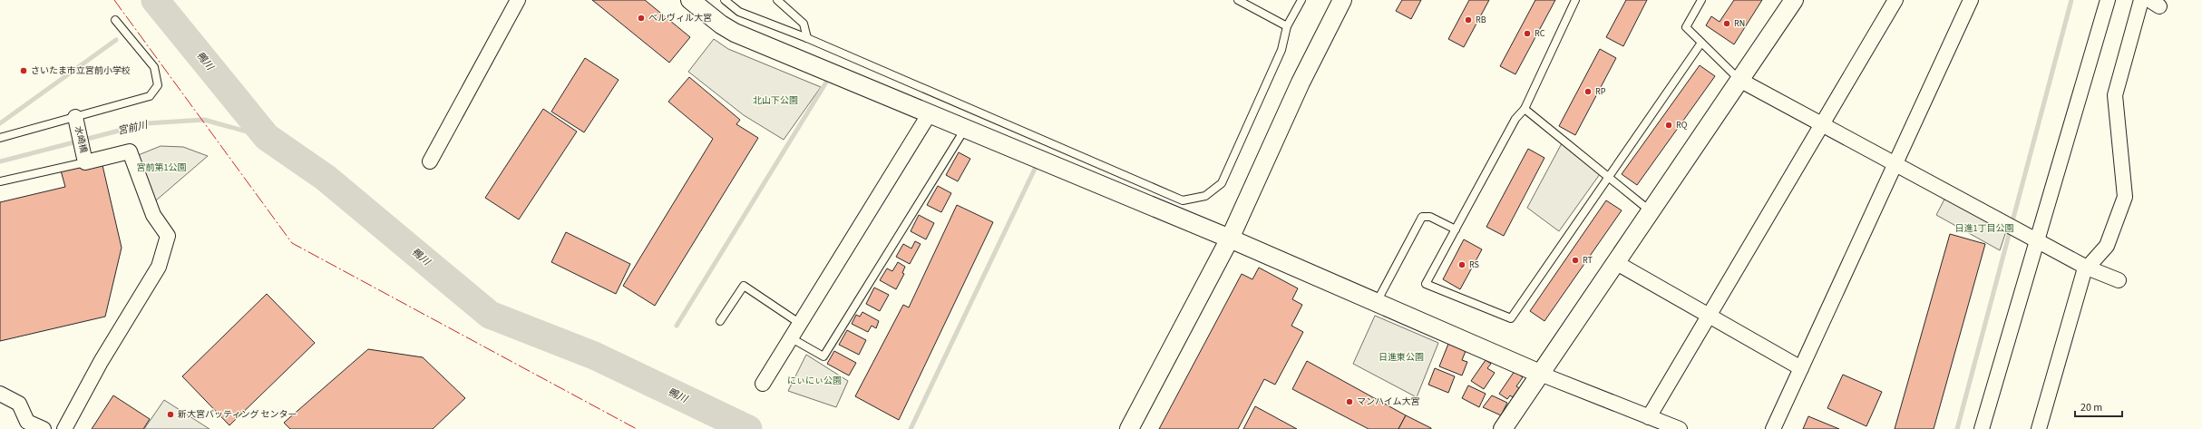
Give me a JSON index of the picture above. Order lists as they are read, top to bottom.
{
  "streets": {
    "street": ["水崎橋"]
  },
  "water": ["鴨川", "宮前川"],
  "parks": [
    "北山下公園",
    "宮前第1公園",
    "日進1丁目公園",
    "日進東公園",
    "にぃにぃ公園"
  ],
  "places": [
    "ベルヴィル大宮",
    "RB",
    "RN",
    "RC",
    "さいたま市立宮前小学校",
    "RP",
    "RQ",
    "RT",
    "RS",
    "マンハイム大宮",
    "新大宮バッティング センター"
  ],
  "scale_bar": "20 m"
}
